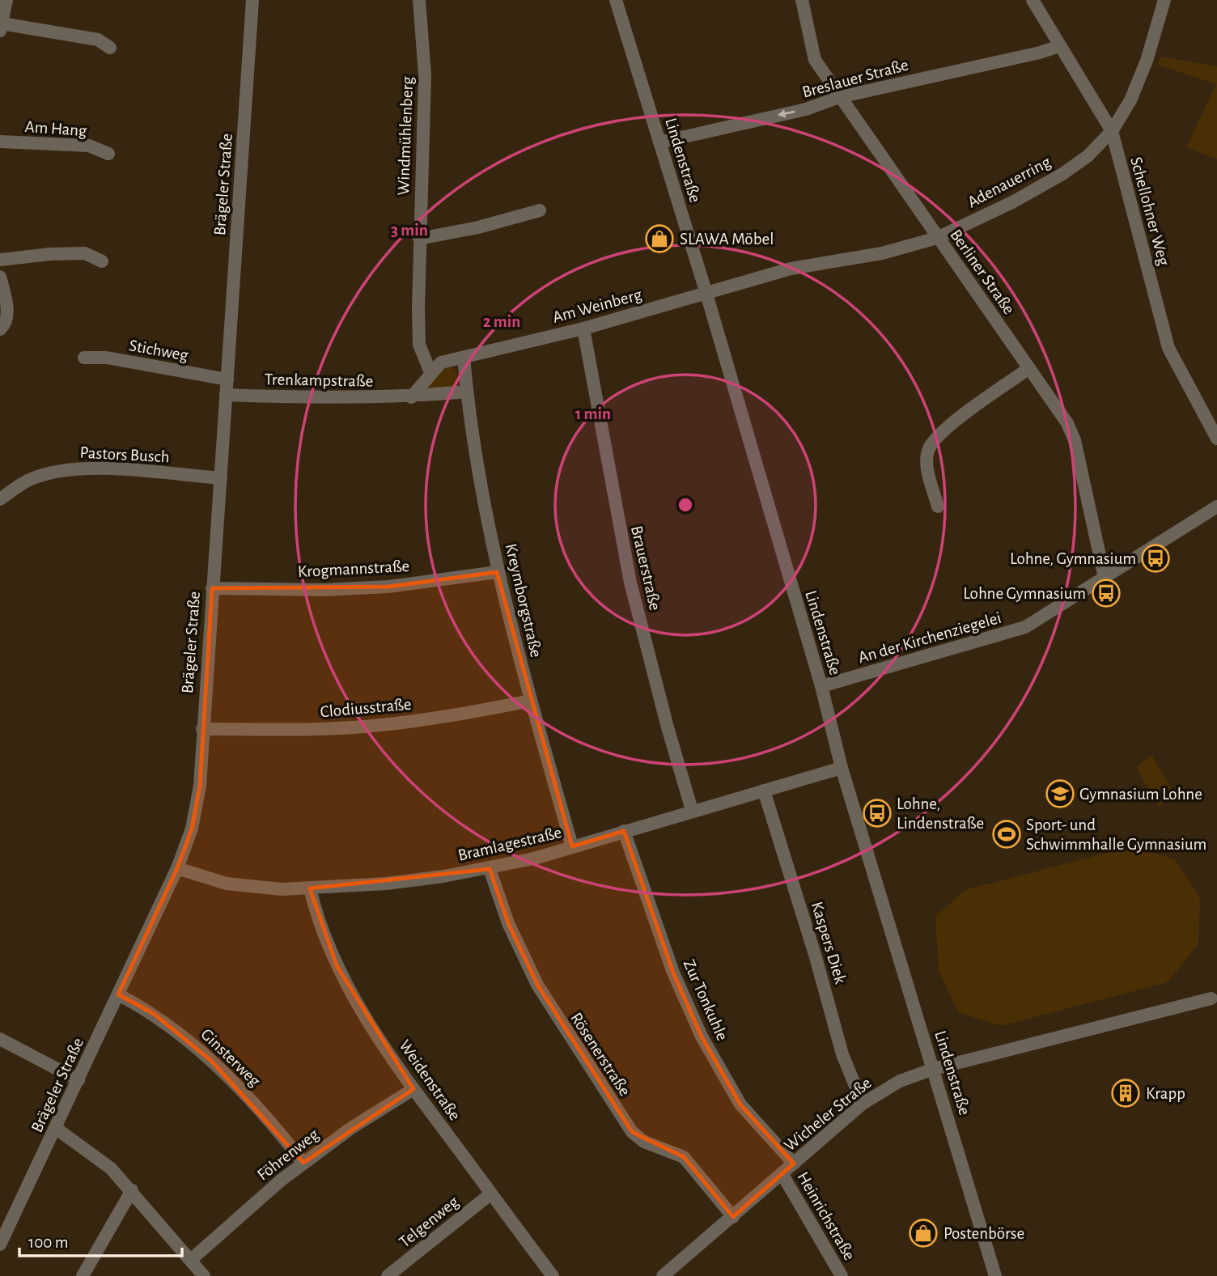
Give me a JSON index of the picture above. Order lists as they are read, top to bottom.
{
  "streets": {
    "street": [
      "Breslauer Straße",
      "Am Hang",
      "Windmühlenberg",
      "Lindenstraße",
      "Adenauerring",
      "Brägeler Straße",
      "Schellohner Weg",
      "Berliner Straße",
      "Am Weinberg",
      "Stichweg",
      "Trenkampstraße",
      "Pastors Busch",
      "Brauerstraße",
      "Krogmannstraße",
      "Kreymborgstraße",
      "An der Kirchenziegelei",
      "Clodiusstraße",
      "Bramlagestraße",
      "Kaspers Diek",
      "Zur Tonkuhle",
      "Rösenerstraße",
      "Ginsterweg",
      "Weidenstraße",
      "Wicheler Straße",
      "Föhrenweg",
      "Heinrichstraße",
      "Telgenweg"
    ]
  },
  "crossings": [
    ["Breslauer Straße", "Lindenstraße"],
    ["Breslauer Straße", "Schellohner Weg"],
    ["Breslauer Straße", "Berliner Straße"],
    ["Lindenstraße", "Adenauerring"],
    ["Lindenstraße", "Am Weinberg"],
    ["Lindenstraße", "An der Kirchenziegelei"],
    ["Lindenstraße", "Bramlagestraße"],
    ["Lindenstraße", "Wicheler Straße"],
    ["Adenauerring", "Schellohner Weg"],
    ["Adenauerring", "Berliner Straße"],
    ["Adenauerring", "Am Weinberg"],
    ["Brägeler Straße", "Stichweg"],
    ["Brägeler Straße", "Trenkampstraße"],
    ["Brägeler Straße", "Pastors Busch"],
    ["Brägeler Straße", "Krogmannstraße"],
    ["Brägeler Straße", "Clodiusstraße"],
    ["Brägeler Straße", "Bramlagestraße"],
    ["Brägeler Straße", "Ginsterweg"],
    ["Berliner Straße", "An der Kirchenziegelei"],
    ["Am Weinberg", "Brauerstraße"],
    ["Am Weinberg", "Kreymborgstraße"],
    ["Trenkampstraße", "Kreymborgstraße"],
    ["Brauerstraße", "Bramlagestraße"],
    ["Krogmannstraße", "Kreymborgstraße"],
    ["Kreymborgstraße", "Clodiusstraße"],
    ["Kreymborgstraße", "Bramlagestraße"],
    ["Bramlagestraße", "Kaspers Diek"],
    ["Bramlagestraße", "Zur Tonkuhle"],
    ["Bramlagestraße", "Rösenerstraße"],
    ["Bramlagestraße", "Weidenstraße"],
    ["Kaspers Diek", "Wicheler Straße"],
    ["Zur Tonkuhle", "Wicheler Straße"],
    ["Rösenerstraße", "Wicheler Straße"],
    ["Ginsterweg", "Föhrenweg"],
    ["Weidenstraße", "Föhrenweg"],
    ["Weidenstraße", "Telgenweg"],
    ["Wicheler Straße", "Heinrichstraße"]
  ],
  "one_way": ["Breslauer Straße"],
  "places": {
    "shop": ["SLAWA Möbel", "Postenbörse"],
    "bus stop": ["Lohne, Gymnasium", "Lohne Gymnasium", "Lohne, Lindenstraße"],
    "school or university": ["Gymnasium Lohne"],
    "sports": ["Sport- und Schwimmhalle Gymnasium"],
    "building": ["Krapp"]
  },
  "scale_bar": "100 m",
  "rings": ["3 min", "2 min", "1 min"]
}
